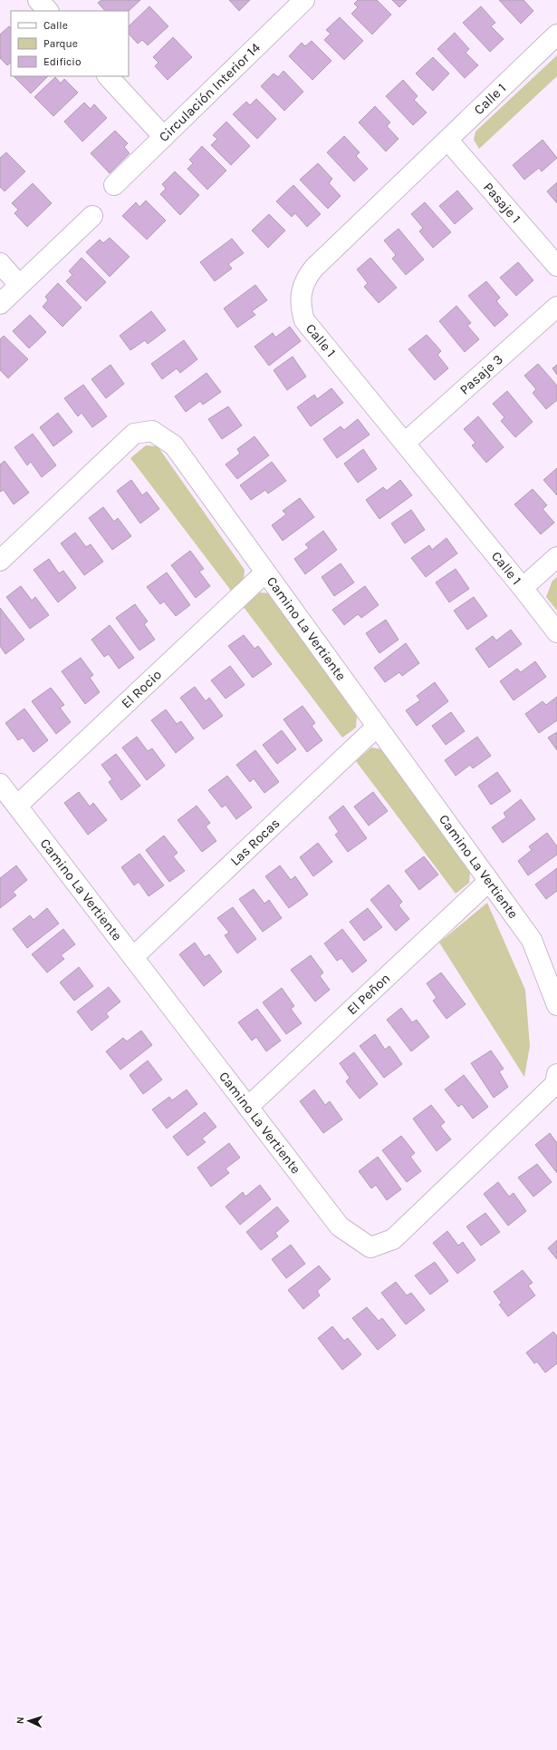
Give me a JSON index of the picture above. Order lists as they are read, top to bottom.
{
  "streets": {
    "street": [
      "Circulación Interior 14",
      "Calle 1",
      "Pasaje 1",
      "Pasaje 3",
      "Camino La Vertiente",
      "El Rocio",
      "Las Rocas",
      "El Peñon"
    ]
  },
  "crossings": [
    ["Calle 1", "Pasaje 1"],
    ["Calle 1", "Pasaje 3"],
    ["Camino La Vertiente", "El Rocio"],
    ["Camino La Vertiente", "Las Rocas"],
    ["Camino La Vertiente", "El Peñon"]
  ],
  "legend": ["Calle", "Parque", "Edificio"],
  "north": "left"
}
